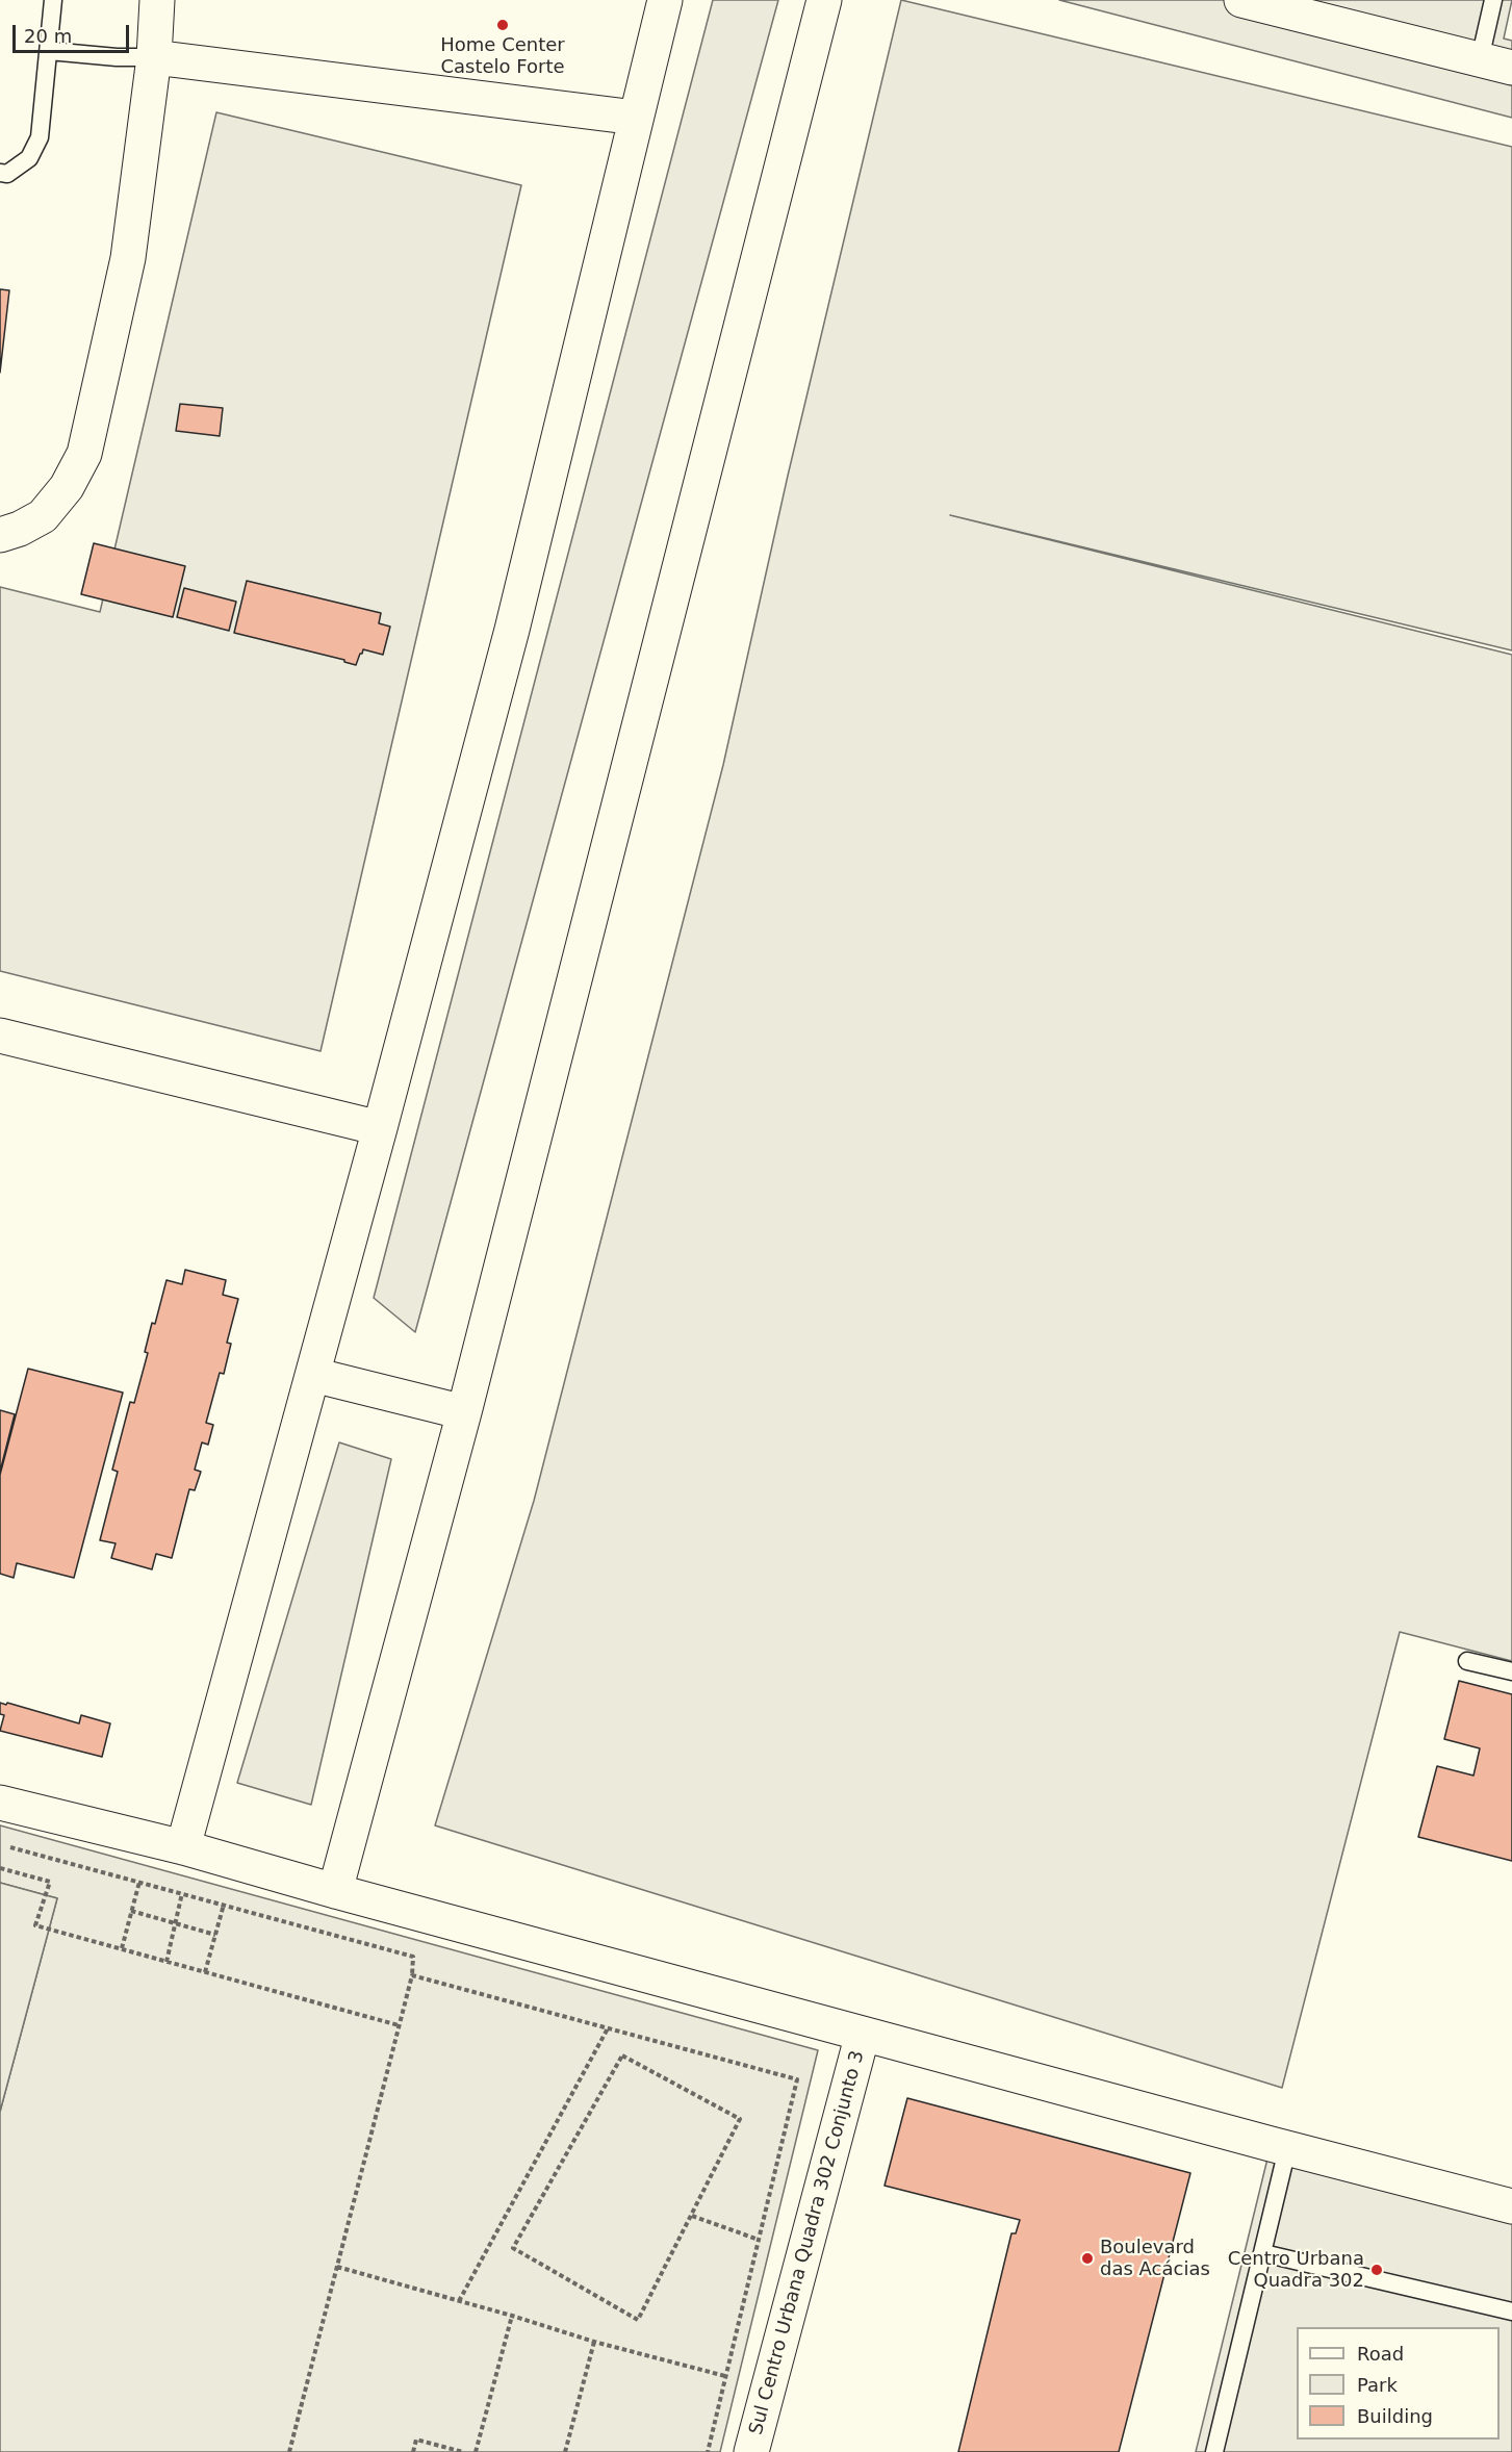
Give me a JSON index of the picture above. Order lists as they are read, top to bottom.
{
  "streets": {
    "street": ["Sul Centro Urbana Quadra 302 Conjunto 3"]
  },
  "places": ["Home Center Castelo Forte", "Boulevard das Acácias", "Centro Urbana Quadra 302"],
  "legend": ["Road", "Park", "Building"],
  "scale_bar": "20 m"
}
